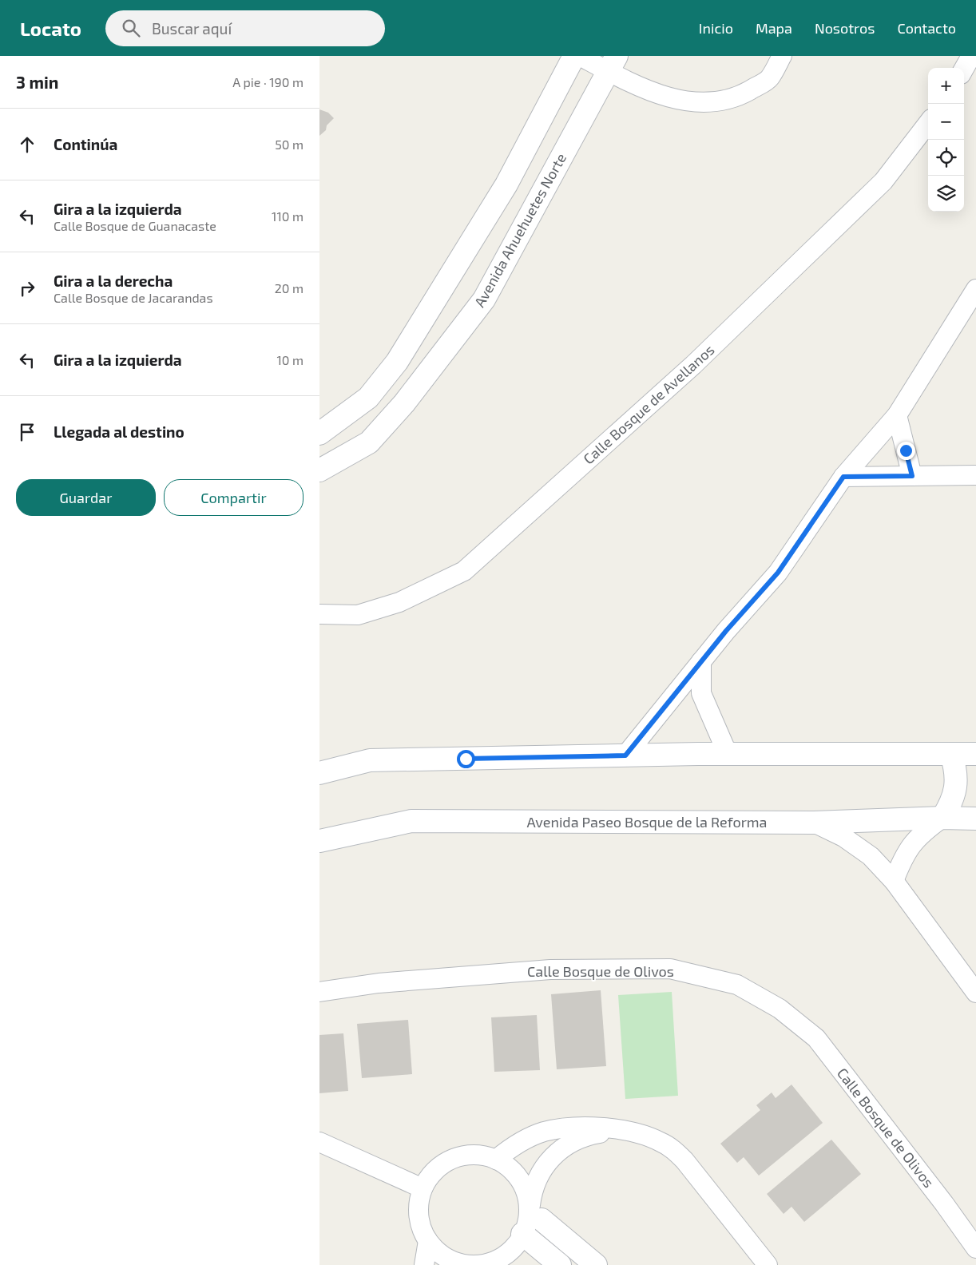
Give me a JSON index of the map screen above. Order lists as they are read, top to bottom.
{
  "streets": {
    "main road": ["Avenida Ahuehuetes Norte", "Avenida Paseo Bosque de la Reforma"],
    "street": ["Calle Bosque de Avellanos", "Calle Bosque de Olivos"]
  },
  "page": {
    "header": "Locato",
    "search": "Buscar aquí",
    "nav": [
      "Inicio",
      "Mapa",
      "Nosotros",
      "Contacto"
    ],
    "heading": ["3 min", "A pie · 190 m"],
    "map_buttons": ["+", "−"],
    "list": [
      ["Continúa", "50 m"],
      ["Gira a la izquierda", "Calle Bosque de Guanacaste", "110 m"],
      ["Gira a la derecha", "Calle Bosque de Jacarandas", "20 m"],
      ["Gira a la izquierda", "10 m"],
      "Llegada al destino"
    ],
    "buttons": ["Guardar", "Compartir"]
  }
}
